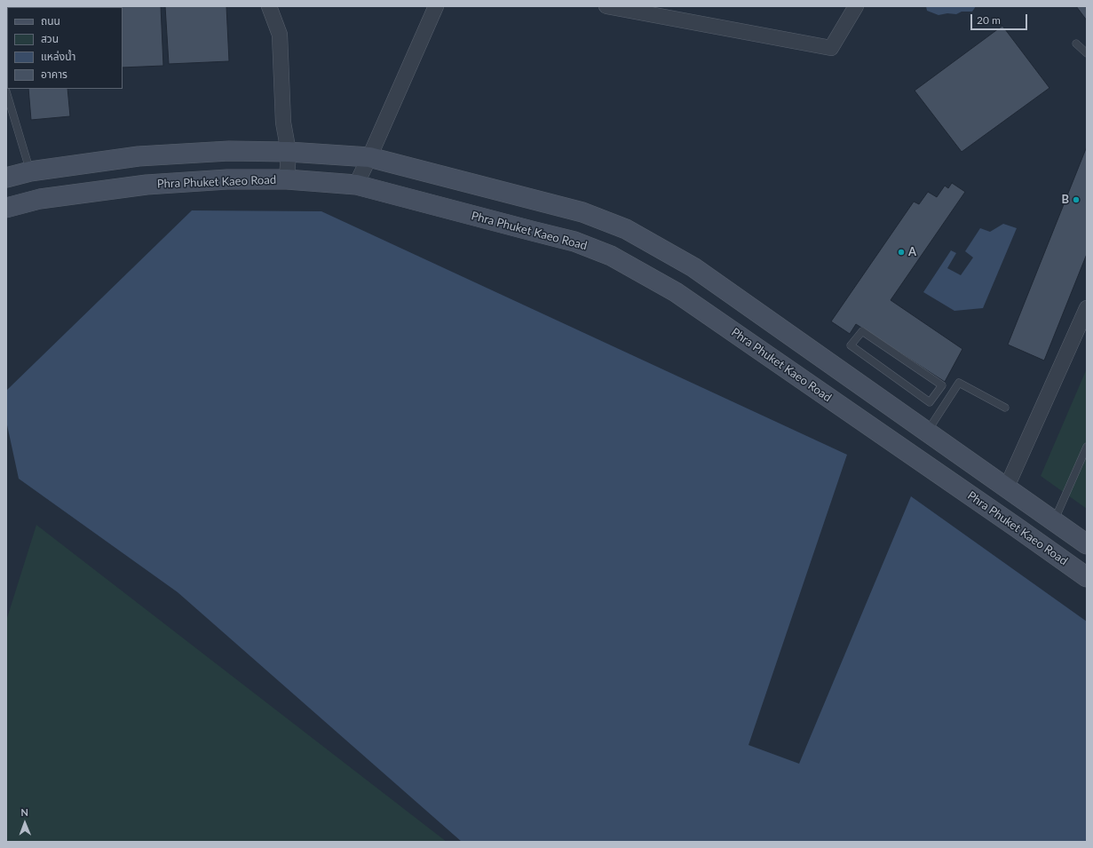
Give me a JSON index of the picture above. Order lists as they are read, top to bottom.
{
  "streets": {
    "main road": ["Phra Phuket Kaeo Road"]
  },
  "places": ["B", "A"],
  "legend": [
    "ถนน",
    "สวน",
    "แหล่งน้ำ",
    "อาคาร"
  ],
  "scale_bar": "20 m",
  "north": "top"
}
